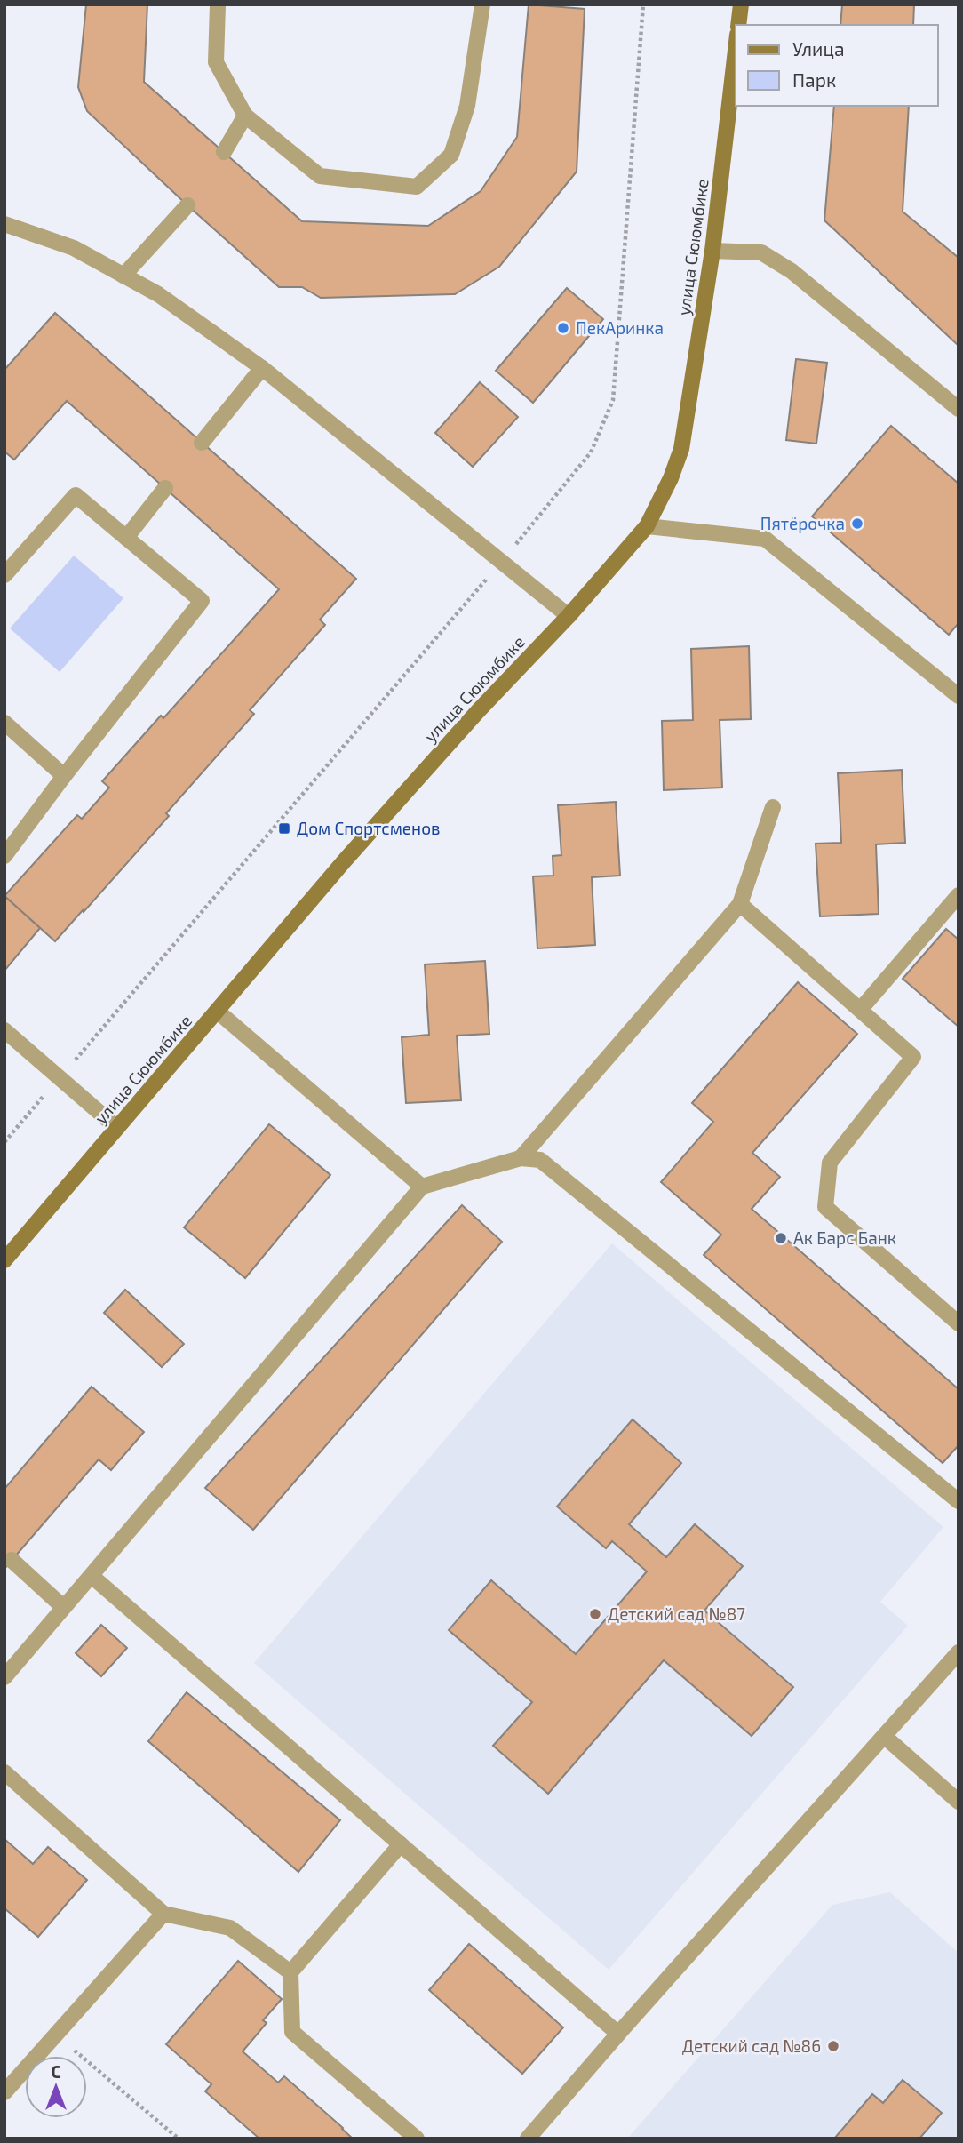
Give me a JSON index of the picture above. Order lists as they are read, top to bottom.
{
  "streets": {
    "street": ["улица Сююмбике"]
  },
  "places": {
    "other": [
      "ПекАринка",
      "Пятёрочка",
      "Ак Барс Банк",
      "Детский сад №87",
      "Детский сад №86"
    ],
    "transit": ["Дом Спортсменов"]
  },
  "legend": ["Улица", "Парк"],
  "north": "top"
}
